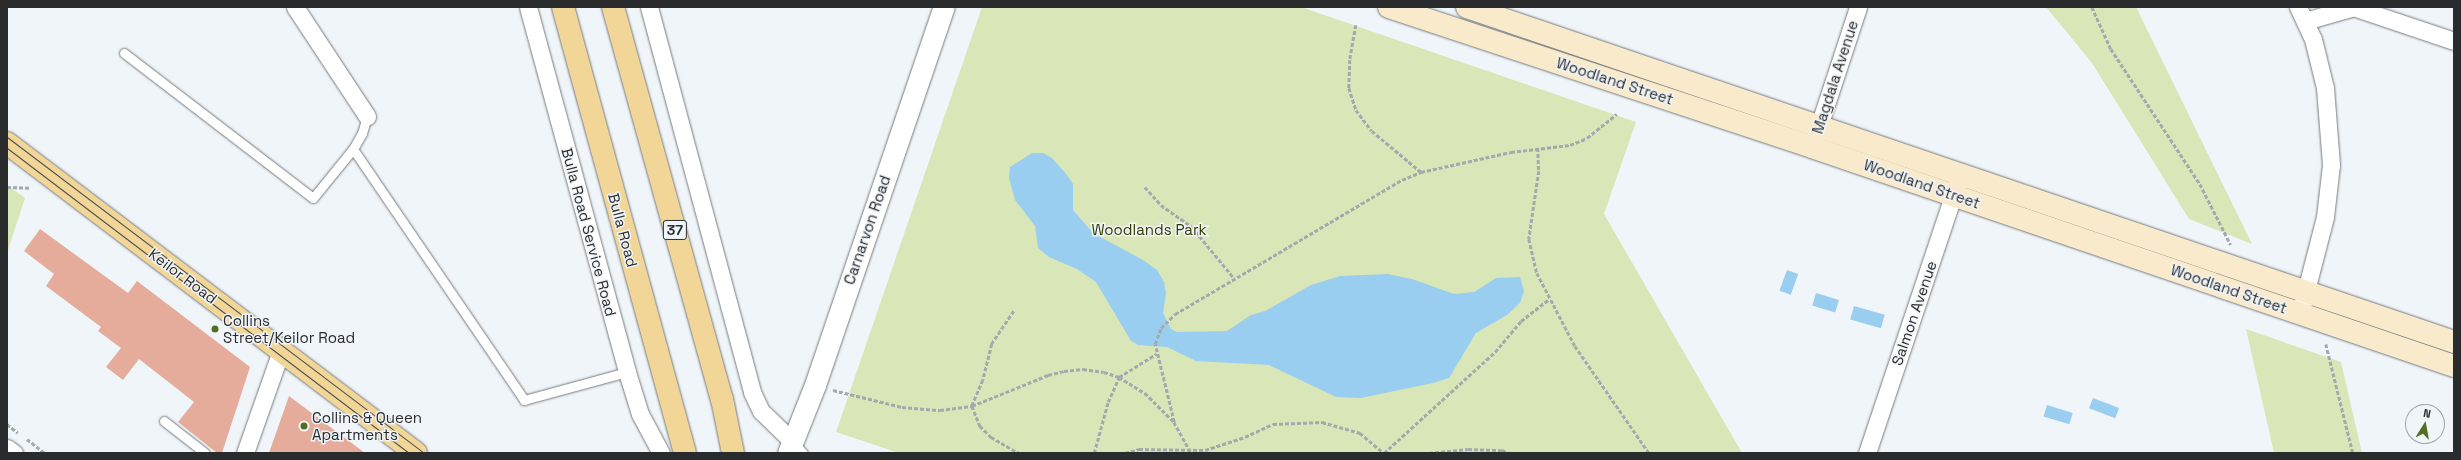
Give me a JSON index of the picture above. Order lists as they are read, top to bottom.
{
  "streets": {
    "main road": [
      "Woodland Street",
      "Bulla Road",
      "37",
      "Keilor Road"
    ],
    "street": [
      "Magdala Avenue",
      "Carnarvon Road",
      "Bulla Road Service Road",
      "Salmon Avenue"
    ]
  },
  "crossings": [
    ["Magdala Avenue", "Woodland Street"],
    ["Woodland Street", "Salmon Avenue"]
  ],
  "parks": ["Woodlands Park"],
  "places": ["Collins Street/Keilor Road", "Collins & Queen Apartments"],
  "north": "top"
}
